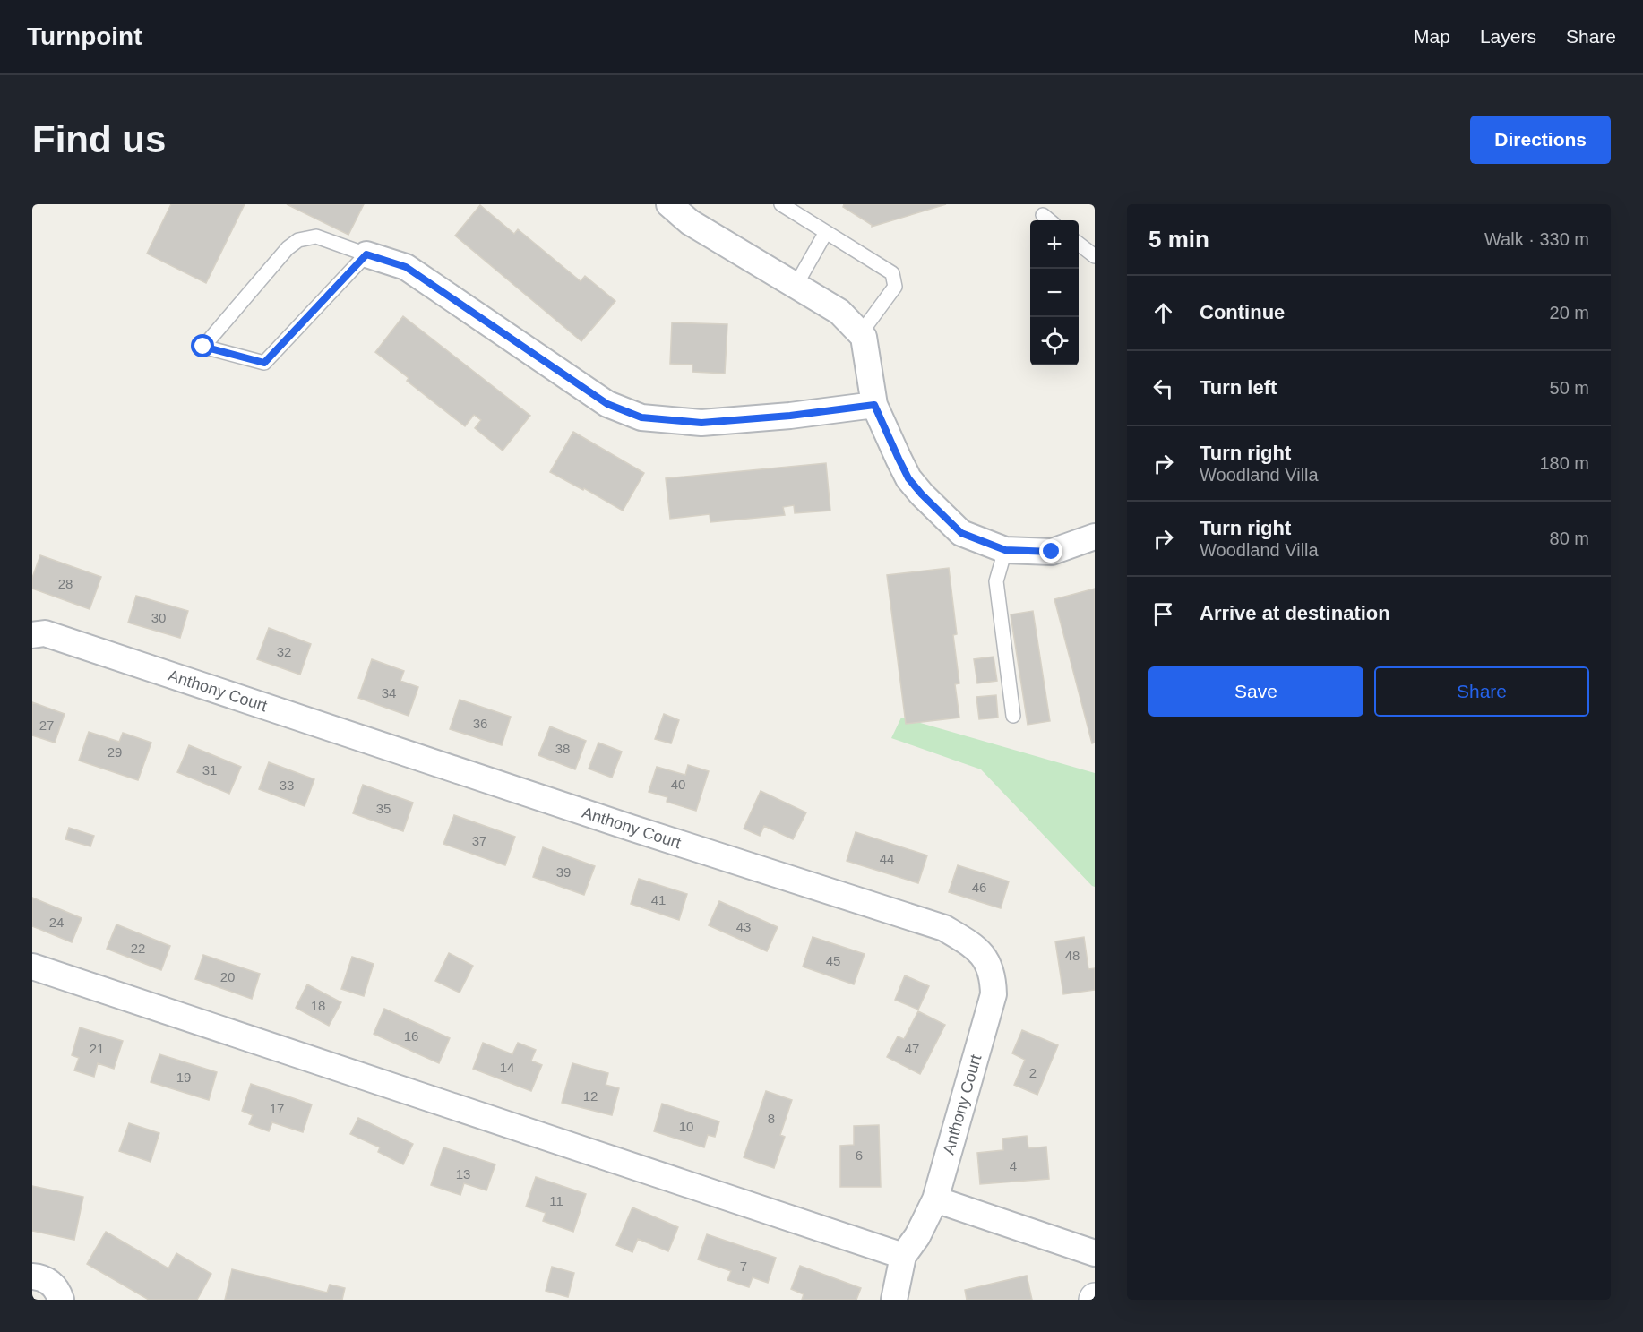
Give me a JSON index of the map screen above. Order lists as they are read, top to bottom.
{
  "streets": {
    "street": ["Anthony Court"]
  },
  "house_numbers": [
    "28",
    "30",
    "32",
    "34",
    "36",
    "27",
    "38",
    "29",
    "31",
    "40",
    "33",
    "35",
    "37",
    "44",
    "39",
    "46",
    "41",
    "24",
    "43",
    "22",
    "48",
    "45",
    "20",
    "18",
    "16",
    "21",
    "47",
    "14",
    "2",
    "19",
    "12",
    "17",
    "8",
    "10",
    "6",
    "4",
    "13",
    "11",
    "7"
  ],
  "page": {
    "header": "Turnpoint",
    "nav": ["Map", "Layers", "Share"],
    "buttons": [
      "Directions",
      ["Save", "Share"]
    ],
    "title": "Find us",
    "heading": ["5 min", "Walk · 330 m"],
    "map_buttons": ["+", "−"],
    "list": [
      ["Continue", "20 m"],
      ["Turn left", "50 m"],
      ["Turn right", "Woodland Villa", "180 m"],
      ["Turn right", "Woodland Villa", "80 m"],
      "Arrive at destination"
    ]
  }
}
